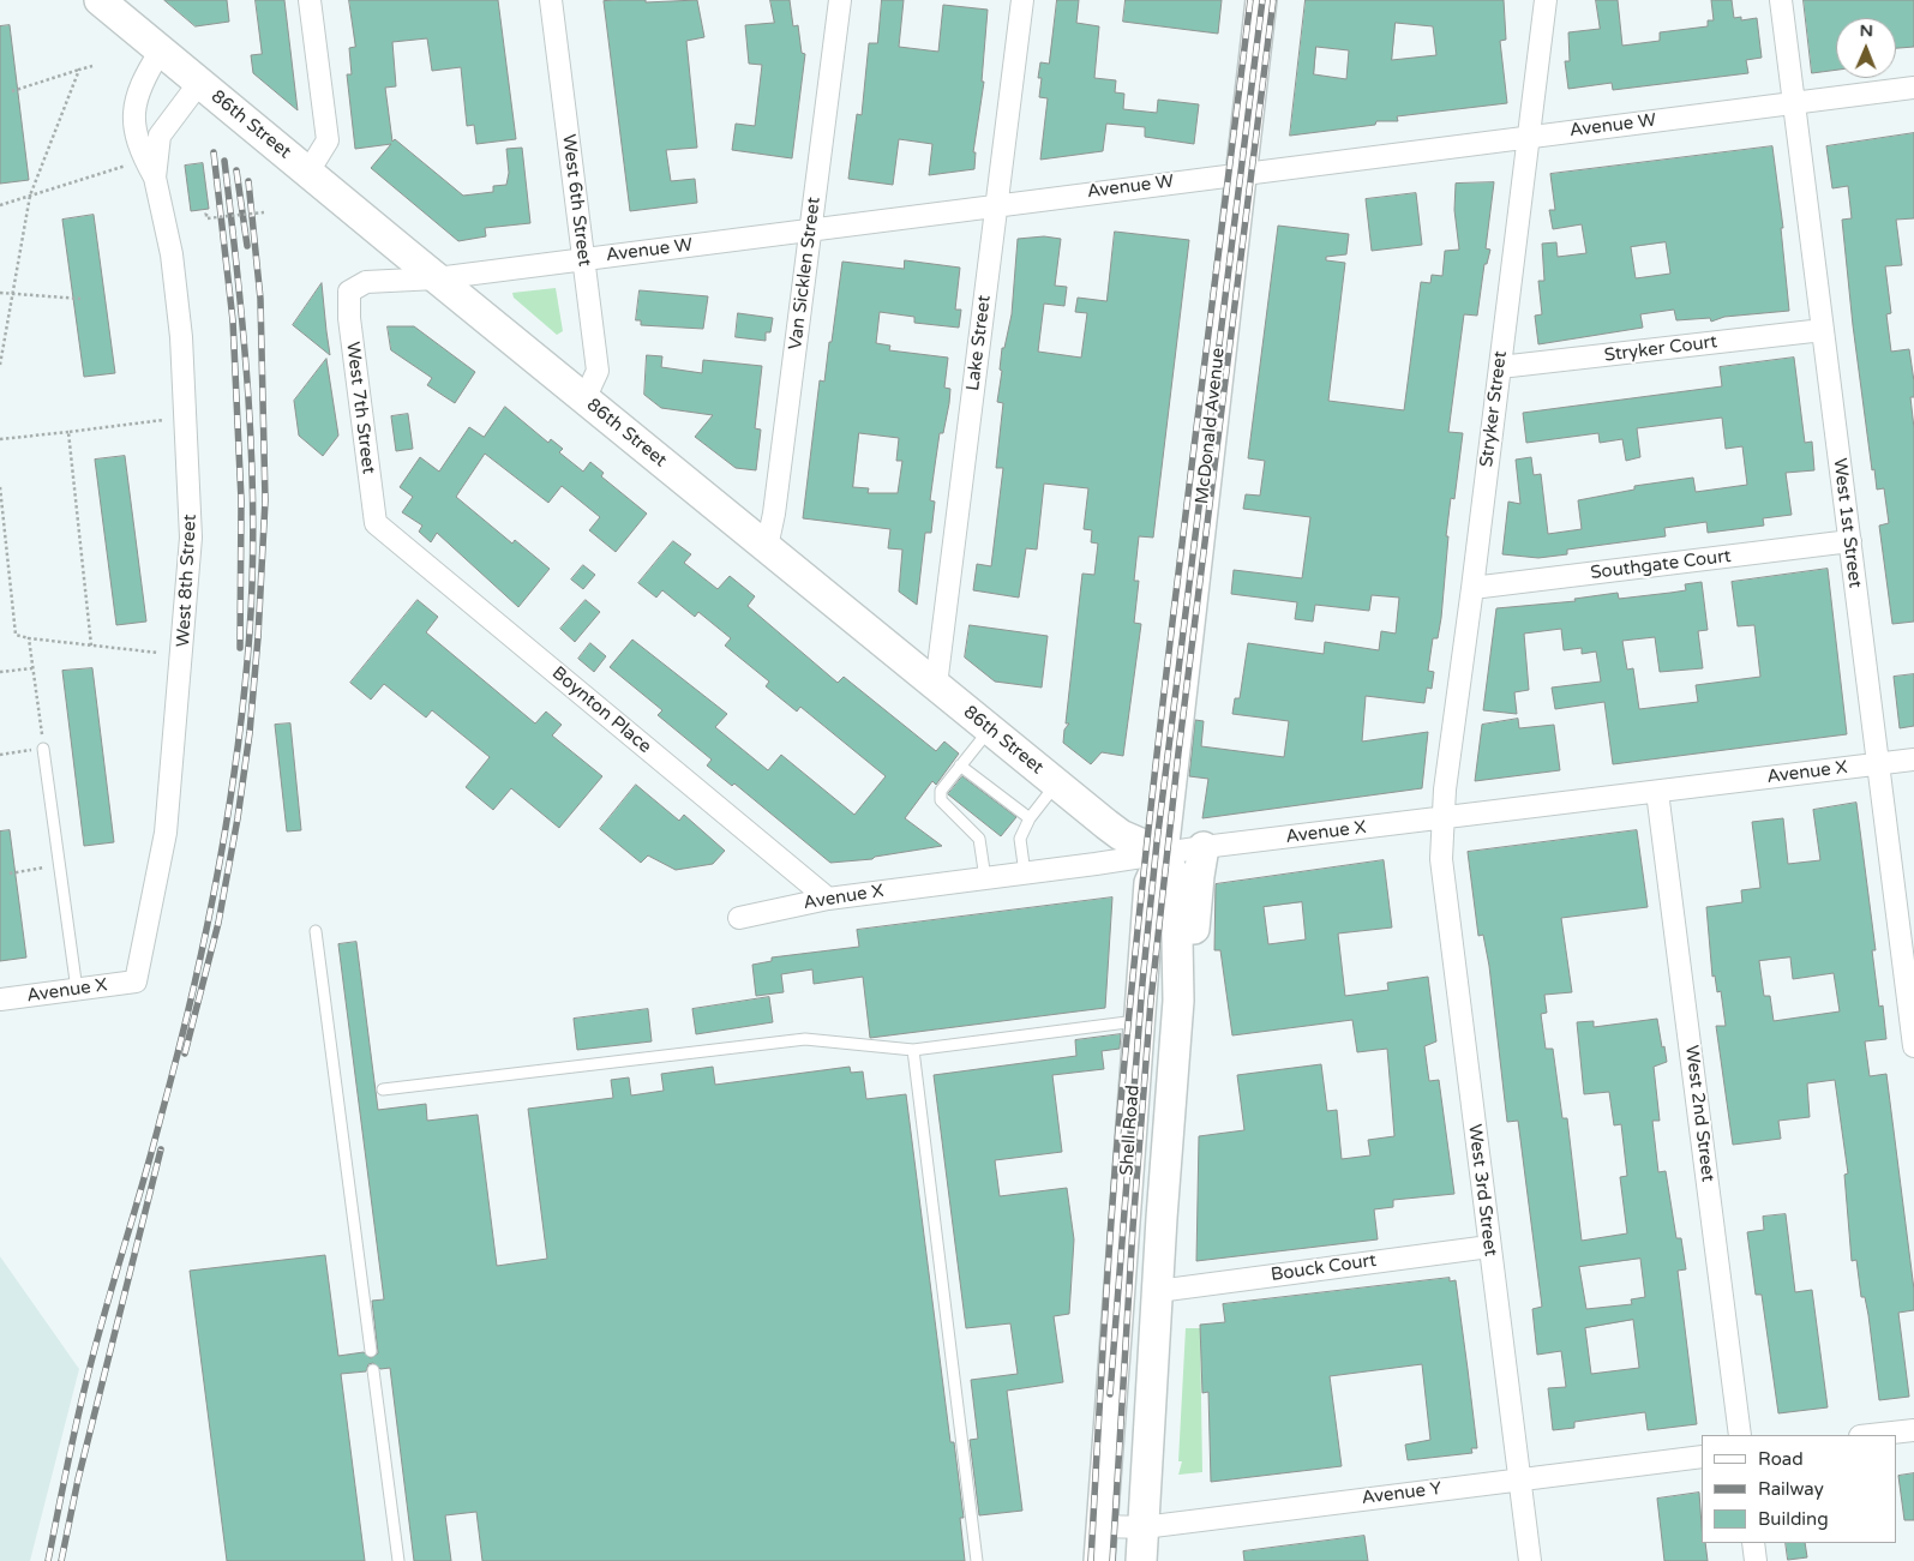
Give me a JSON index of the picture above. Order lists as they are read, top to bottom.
{
  "streets": {
    "main road": ["86th Street", "McDonald Avenue", "Shell Road"],
    "street": [
      "Avenue W",
      "West 6th Street",
      "Van Sicklen Street",
      "Lake Street",
      "Stryker Court",
      "West 7th Street",
      "Stryker Street",
      "West 1st Street",
      "Southgate Court",
      "West 8th Street",
      "Boynton Place",
      "Avenue X",
      "West 2nd Street",
      "West 3rd Street",
      "Bouck Court",
      "Avenue Y"
    ]
  },
  "crossings": [
    ["86th Street", "Avenue W"],
    ["86th Street", "West 6th Street"],
    ["86th Street", "Van Sicklen Street"],
    ["86th Street", "Lake Street"],
    ["86th Street", "McDonald Avenue"],
    ["86th Street", "West 8th Street"],
    ["86th Street", "Avenue X"],
    ["86th Street", "Shell Road"],
    ["Avenue W", "West 6th Street"],
    ["Avenue W", "Van Sicklen Street"],
    ["Avenue W", "Lake Street"],
    ["Avenue W", "West 7th Street"],
    ["Avenue W", "Stryker Street"],
    ["Avenue W", "McDonald Avenue"],
    ["Avenue W", "West 1st Street"],
    ["Stryker Court", "Stryker Street"],
    ["Stryker Court", "West 1st Street"],
    ["West 7th Street", "Boynton Place"],
    ["Stryker Street", "Southgate Court"],
    ["Stryker Street", "Avenue X"],
    ["Stryker Street", "West 3rd Street"],
    ["McDonald Avenue", "Avenue X"],
    ["McDonald Avenue", "Shell Road"],
    ["West 1st Street", "Southgate Court"],
    ["West 1st Street", "Avenue X"],
    ["West 8th Street", "Avenue X"],
    ["Boynton Place", "Avenue X"],
    ["Avenue X", "West 2nd Street"],
    ["Avenue X", "Shell Road"],
    ["Avenue X", "West 3rd Street"],
    ["Shell Road", "Avenue Y"],
    ["West 3rd Street", "Bouck Court"],
    ["West 3rd Street", "Avenue Y"]
  ],
  "legend": ["Road", "Railway", "Building"],
  "north": "top"
}
